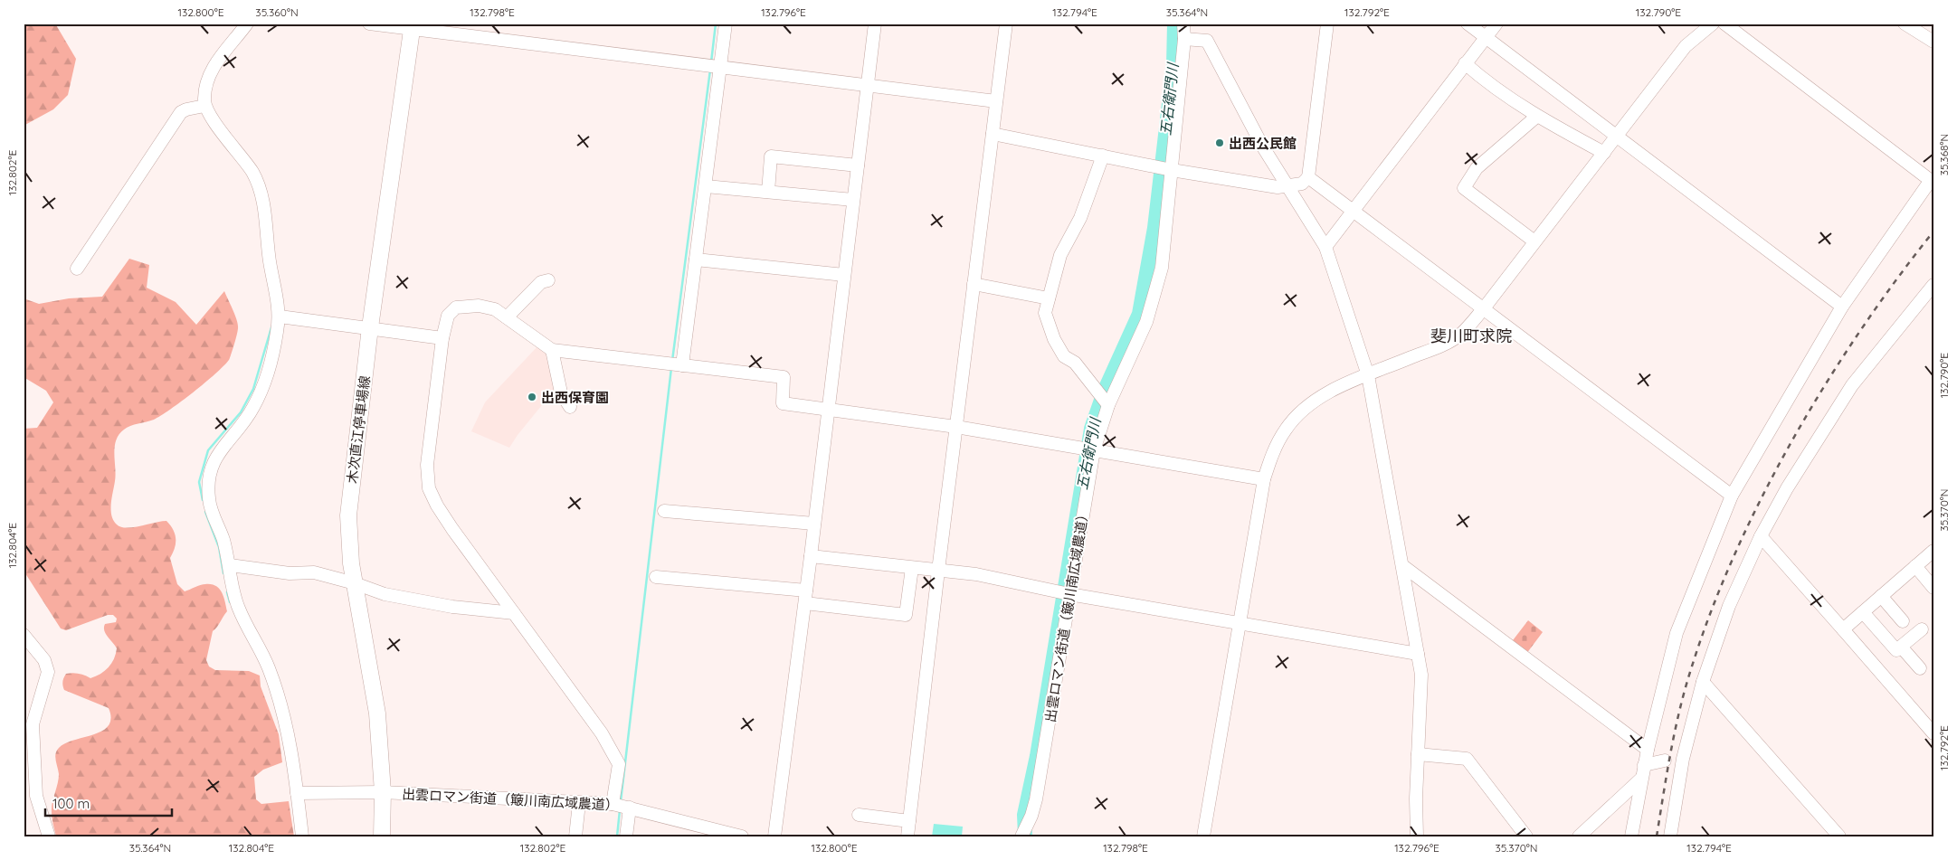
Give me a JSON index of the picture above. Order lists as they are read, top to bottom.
{
  "streets": {
    "main road": ["木次直江停車場線"],
    "street": ["出雲ロマン街道（簸川南広域農道）"]
  },
  "crossings": [
    ["木次直江停車場線", "出雲ロマン街道（簸川南広域農道）"]
  ],
  "districts": ["斐川町求院"],
  "water": ["五右衛門川"],
  "places": ["出西公民館", "出西保育園"],
  "scale_bar": "100 m",
  "coordinates": [
    "132.800°E",
    "35.360°N",
    "132.798°E",
    "132.796°E",
    "132.794°E",
    "35.364°N",
    "132.792°E",
    "132.790°E",
    "35.368°N",
    "132.802°E",
    "35.370°N",
    "132.804°E"
  ]
}
